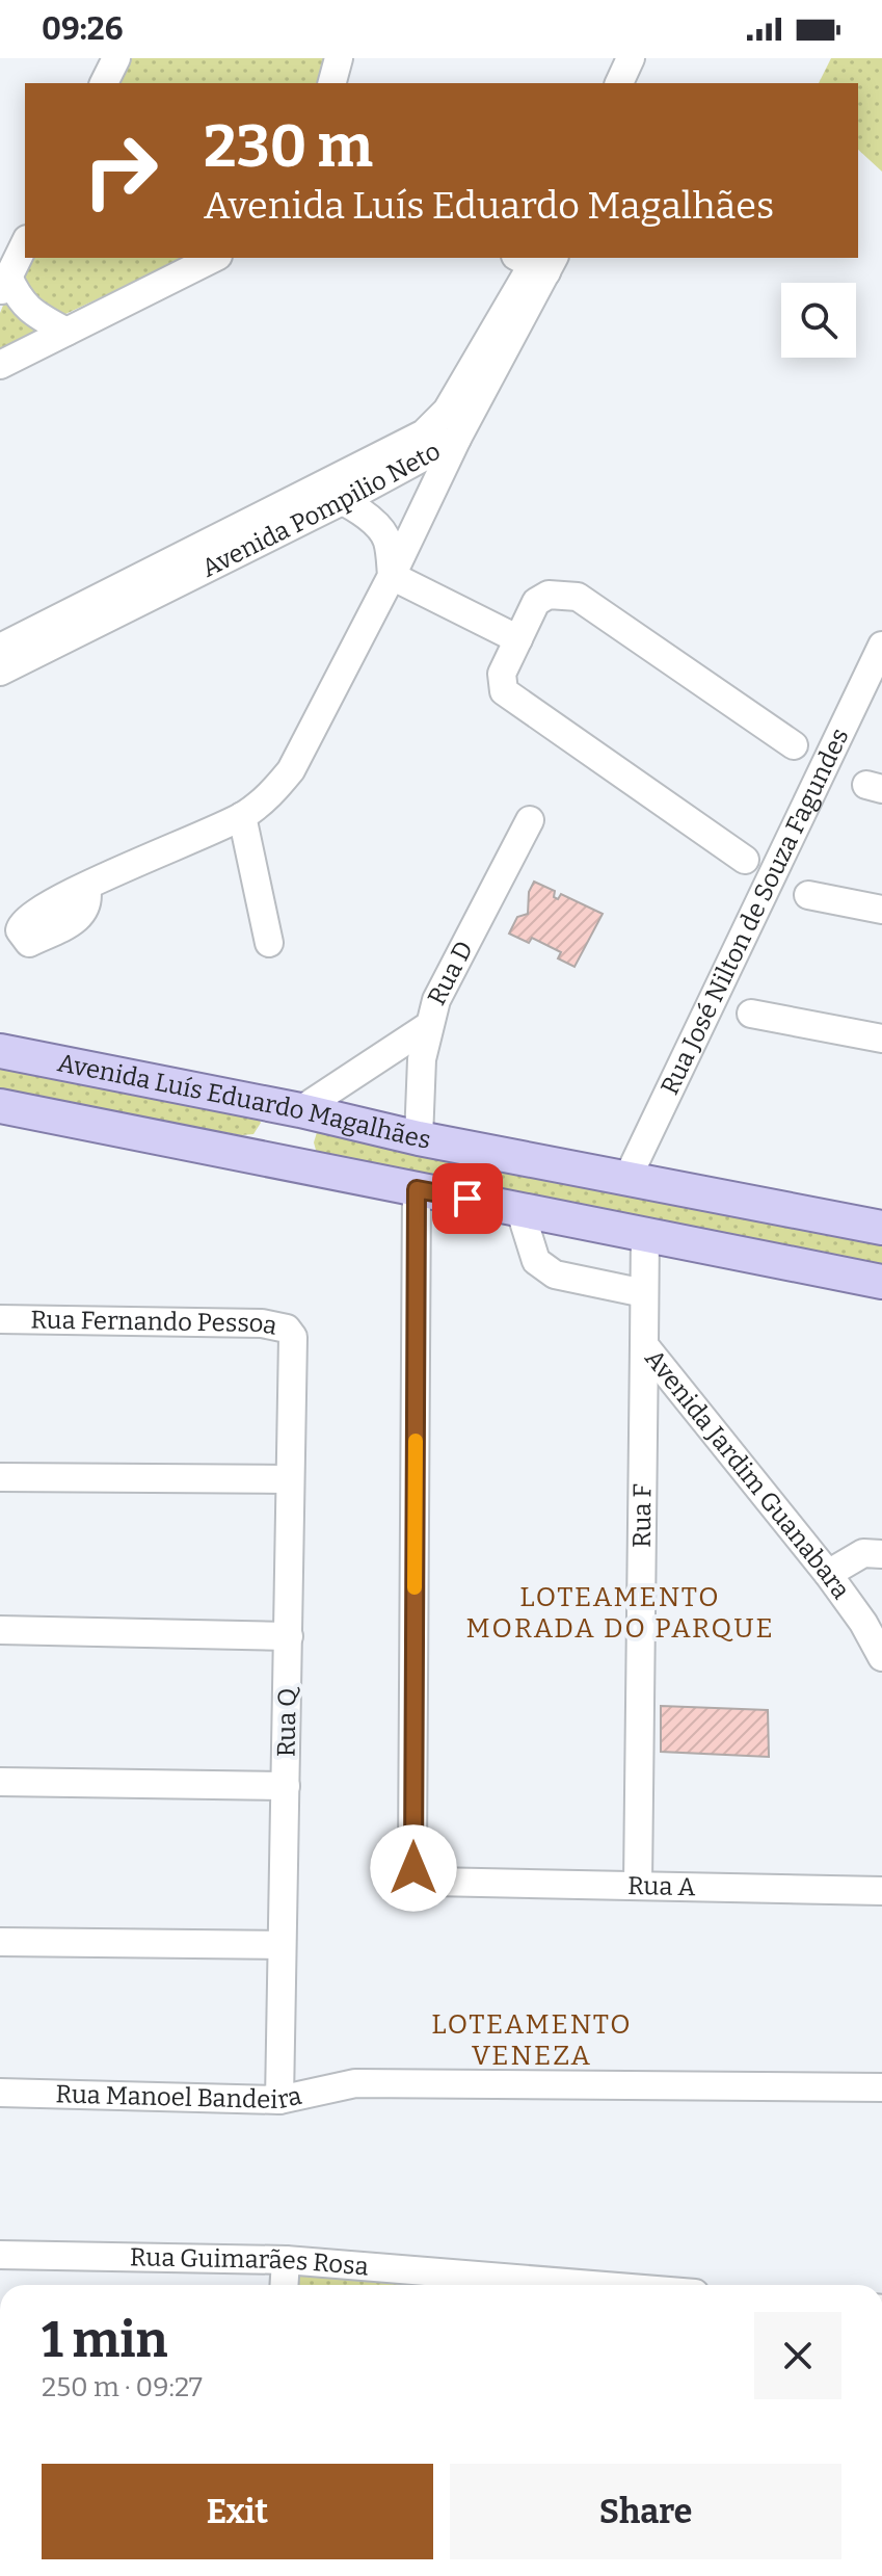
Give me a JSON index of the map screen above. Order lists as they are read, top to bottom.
{
  "streets": {
    "main road": ["Avenida Luís Eduardo Magalhães"],
    "street": [
      "Avenida Pompilio Neto",
      "Rua José Nilton de Souza Fagundes",
      "Rua D",
      "Rua Fernando Pessoa",
      "Avenida Jardim Guanabara",
      "Rua F",
      "Rua Q",
      "Rua A",
      "Rua Manoel Bandeira",
      "Rua Guimarães Rosa"
    ]
  },
  "crossings": [
    ["Rua José Nilton de Souza Fagundes", "Avenida Luís Eduardo Magalhães"],
    ["Rua D", "Avenida Luís Eduardo Magalhães"],
    ["Avenida Luís Eduardo Magalhães", "Avenida Jardim Guanabara"],
    ["Avenida Luís Eduardo Magalhães", "Rua A"],
    ["Rua Fernando Pessoa", "Rua Q"],
    ["Avenida Jardim Guanabara", "Rua F"],
    ["Rua F", "Rua A"],
    ["Rua Q", "Rua Manoel Bandeira"]
  ],
  "districts": ["LOTEAMENTO MORADA DO PARQUE", "LOTEAMENTO VENEZA"],
  "page": {
    "status": "09:26",
    "turn": ["230 m", "Avenida Luís Eduardo Magalhães"],
    "heading": ["1 min", "250 m · 09:27"],
    "buttons": ["Exit", "Share"]
  }
}
